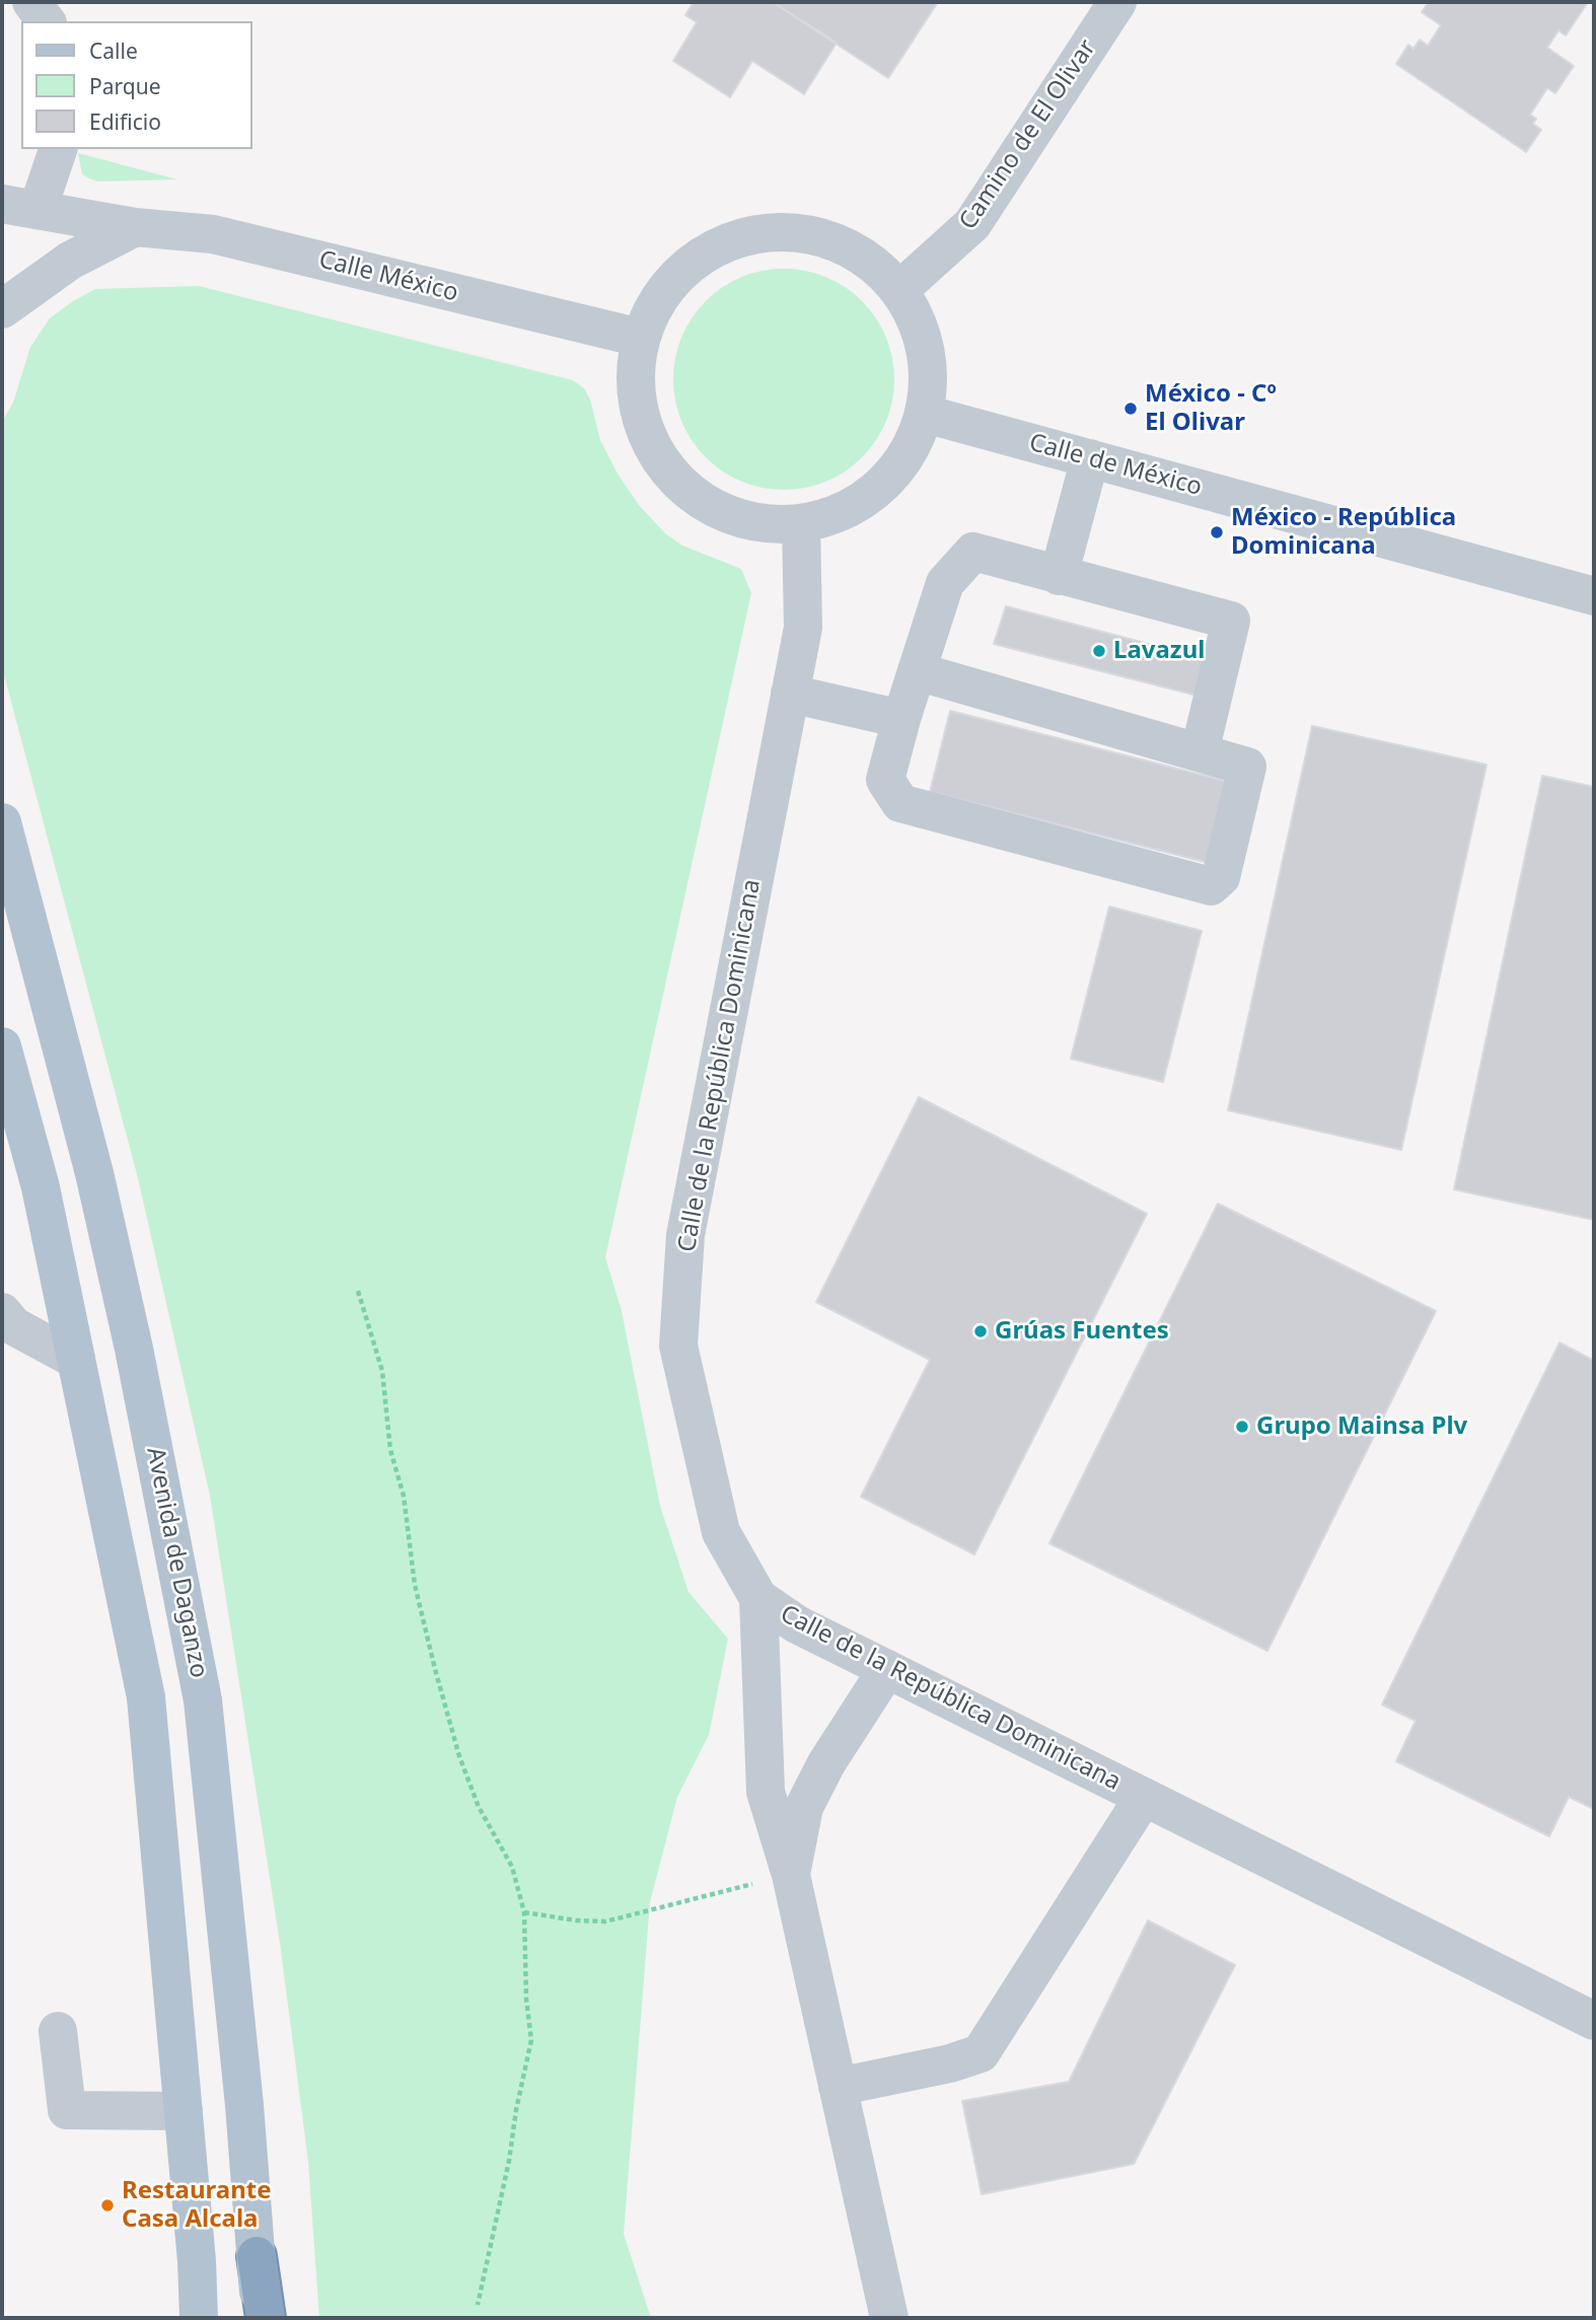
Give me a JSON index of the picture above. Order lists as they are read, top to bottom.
{
  "streets": {
    "main road": ["Avenida de Daganzo"],
    "street": [
      "Camino de El Olivar",
      "Calle México",
      "Calle de México",
      "Calle de la República Dominicana"
    ]
  },
  "places": [
    "México - Cº El Olivar",
    "México - República Dominicana",
    "Lavazul",
    "Grúas Fuentes",
    "Grupo Mainsa Plv",
    "Restaurante Casa Alcala"
  ],
  "legend": ["Calle", "Parque", "Edificio"]
}
